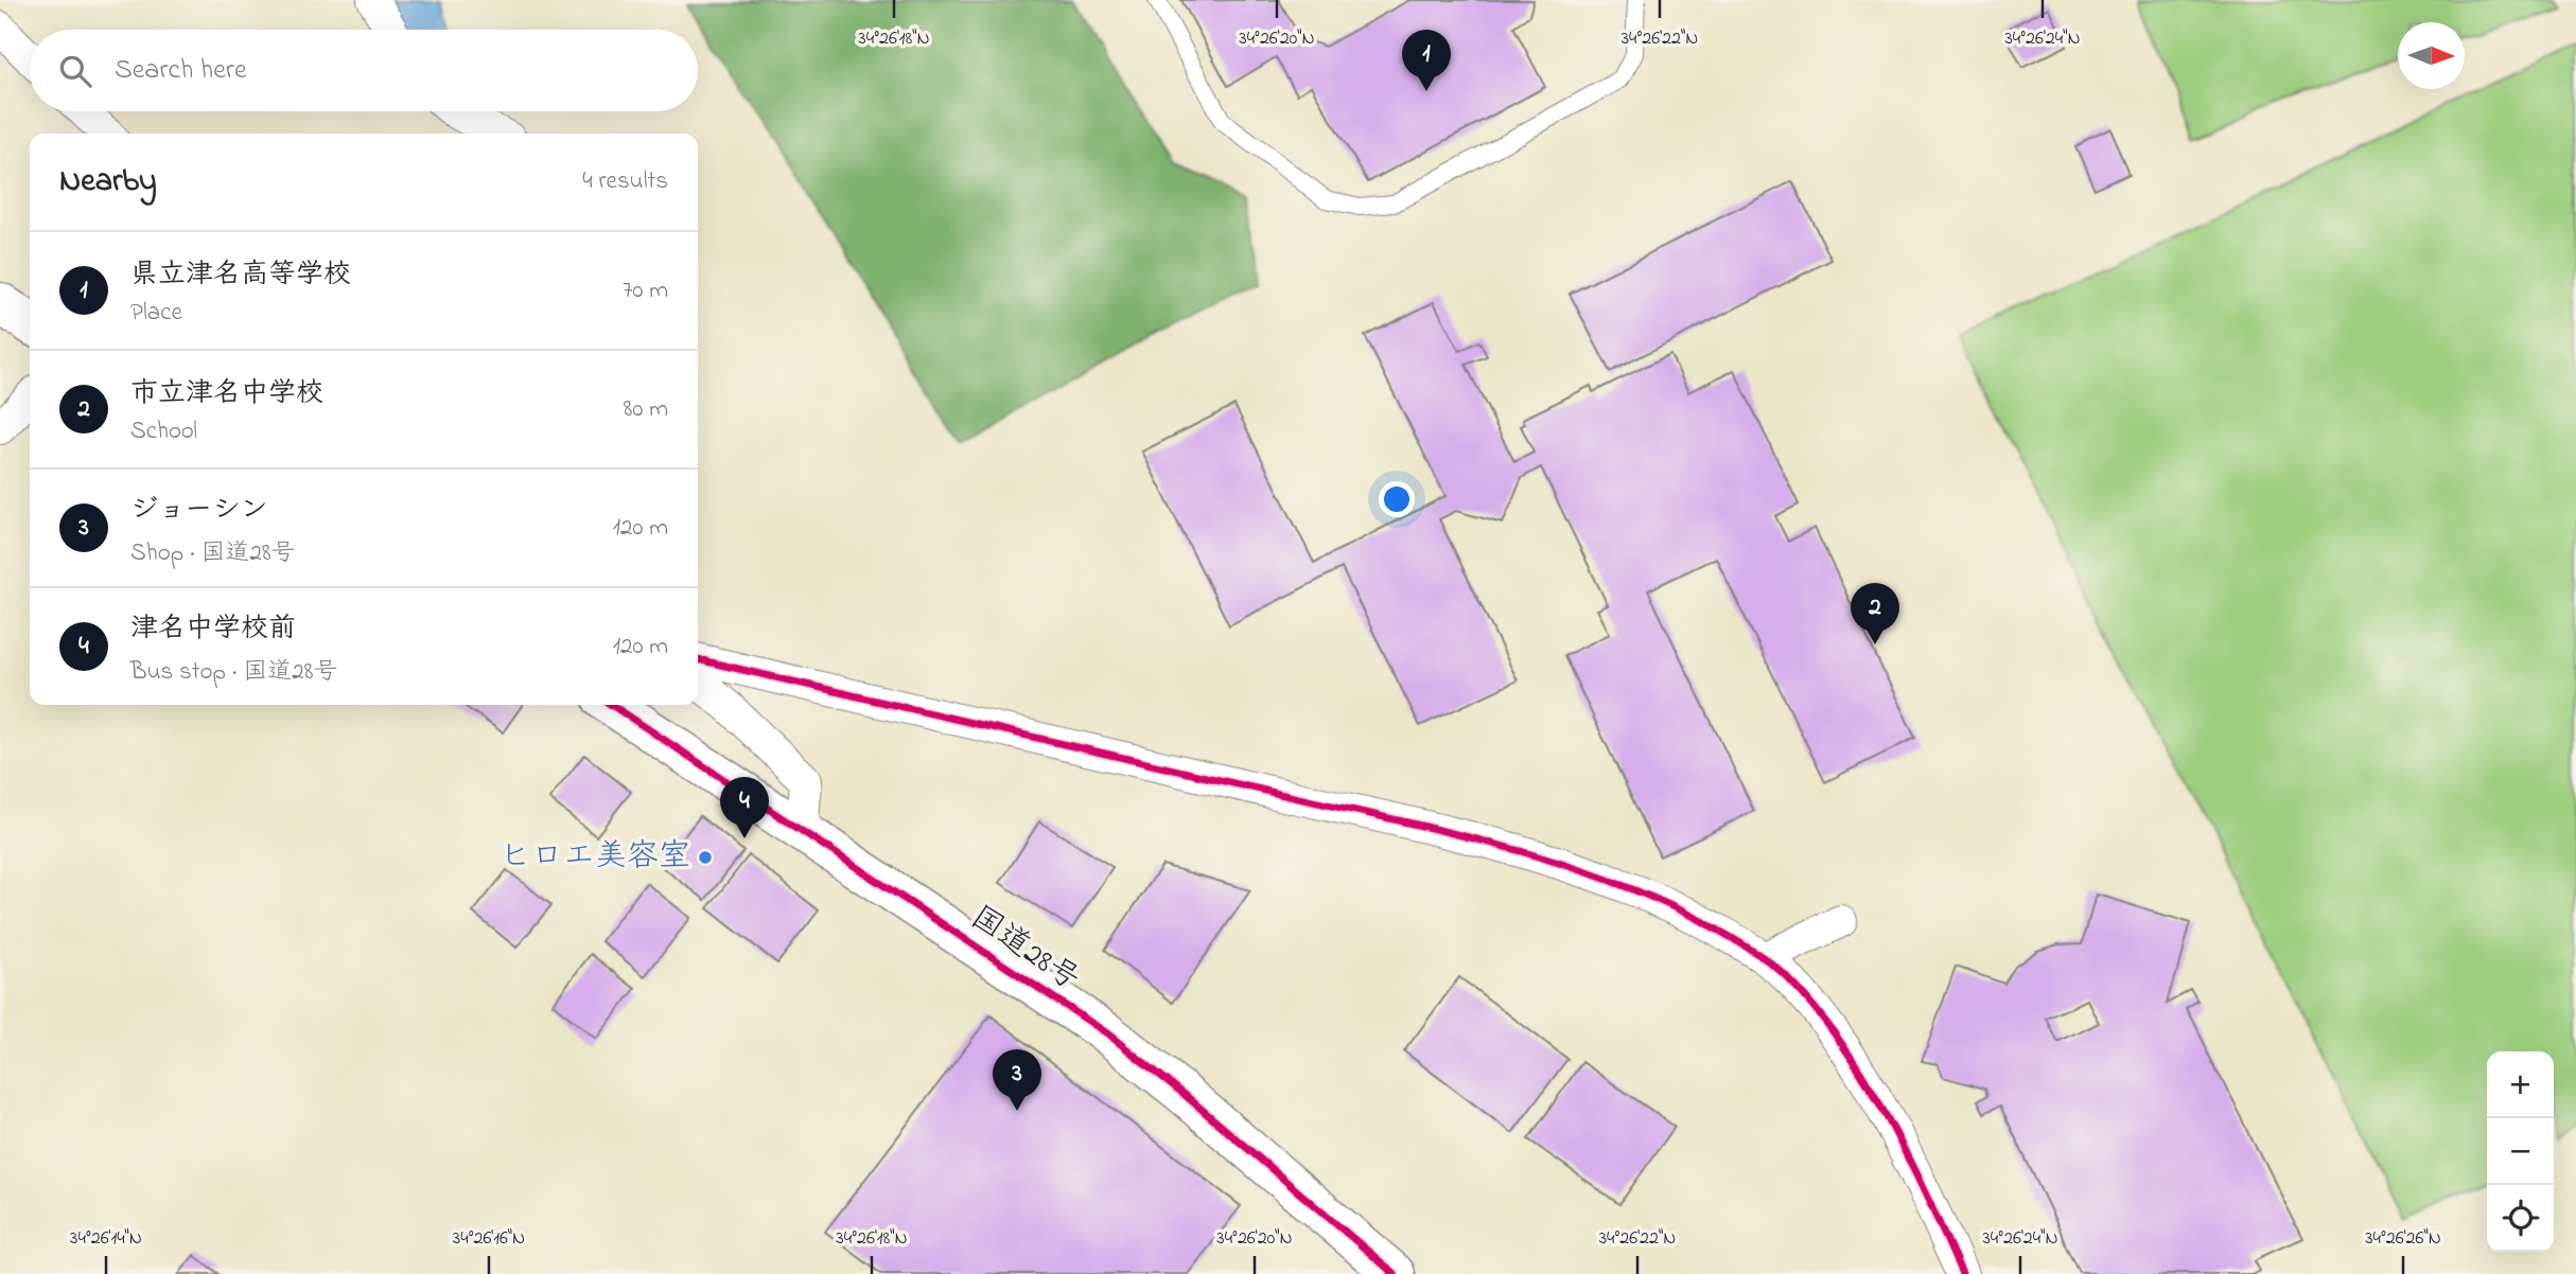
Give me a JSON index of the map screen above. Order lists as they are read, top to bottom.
{
  "streets": {
    "highway": ["国道28号"]
  },
  "places": ["ヒロエ美容室"],
  "north": "right",
  "page": {
    "pins": [
      "1",
      "2",
      "4",
      "3"
    ],
    "search": "Search here",
    "heading": ["Nearby", "4 results"],
    "list": [
      {
        "mark": "1",
        "name": "県立津名高等学校",
        "note": "Place",
        "value": "70 m"
      },
      {
        "mark": "2",
        "name": "市立津名中学校",
        "note": "School",
        "value": "80 m"
      },
      {
        "mark": "3",
        "name": "ジョーシン",
        "note": "Shop · 国道28号",
        "value": "120 m"
      },
      {
        "mark": "4",
        "name": "津名中学校前",
        "note": "Bus stop · 国道28号",
        "value": "120 m"
      }
    ],
    "map_buttons": ["+", "−"]
  },
  "coordinates": [
    "34°26'18\"N",
    "34°26'20\"N",
    "34°26'22\"N",
    "34°26'24\"N",
    "34°26'14\"N",
    "34°26'16\"N",
    "34°26'26\"N"
  ]
}
